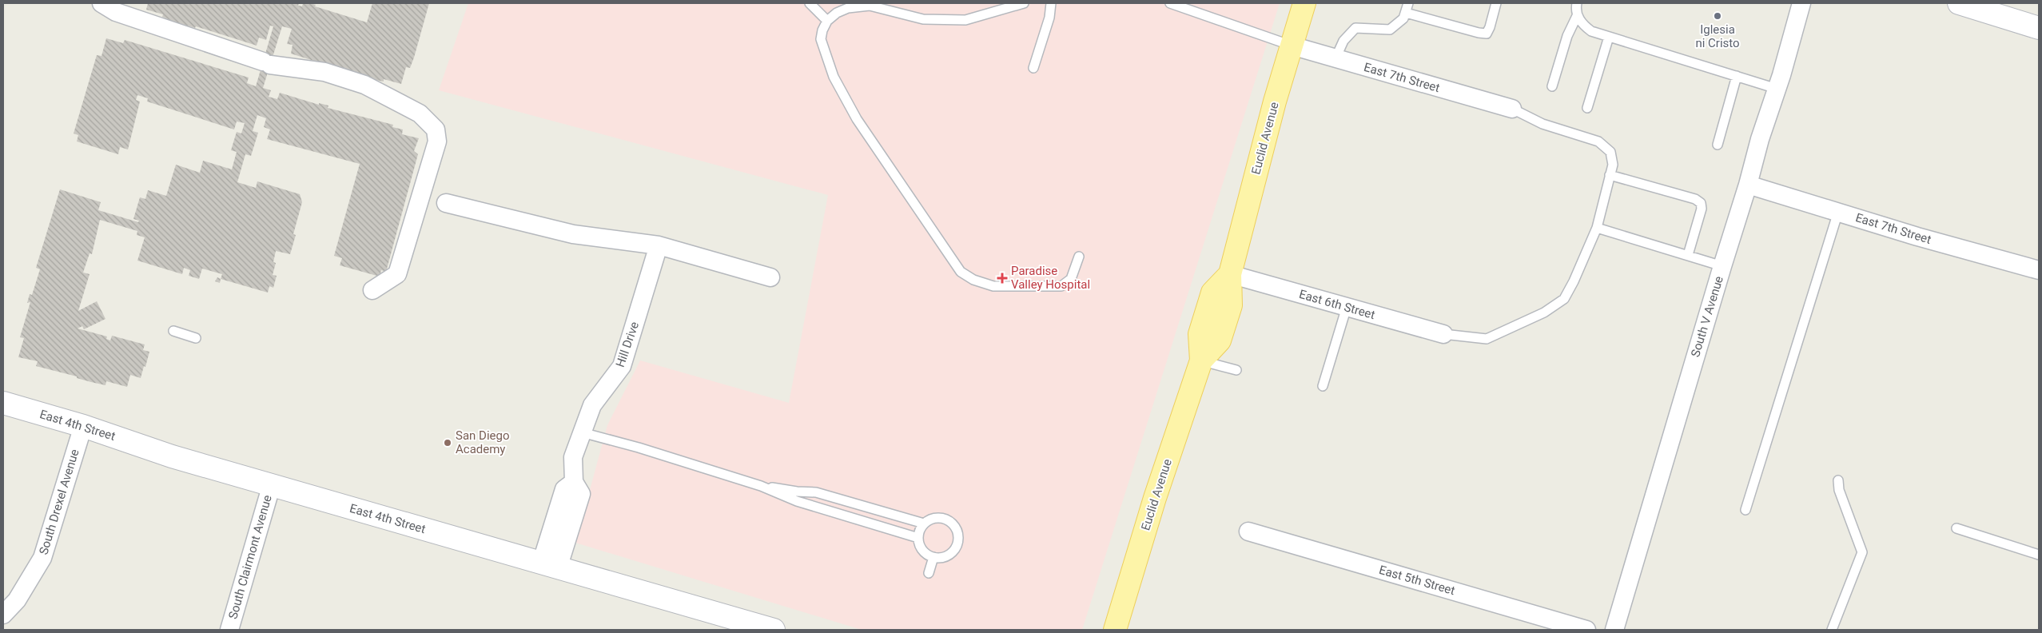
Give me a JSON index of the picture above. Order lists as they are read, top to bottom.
{
  "streets": {
    "main road": ["Euclid Avenue"],
    "street": [
      "East 7th Street",
      "East 6th Street",
      "South V Avenue",
      "Hill Drive",
      "East 4th Street",
      "South Drexel Avenue",
      "South Clairmont Avenue",
      "East 5th Street"
    ]
  },
  "crossings": [
    ["East 7th Street", "Euclid Avenue"],
    ["East 7th Street", "South V Avenue"],
    ["Euclid Avenue", "East 6th Street"],
    ["Hill Drive", "East 4th Street"],
    ["East 4th Street", "South Drexel Avenue"],
    ["East 4th Street", "South Clairmont Avenue"]
  ],
  "places": {
    "other": ["Iglesia ni Cristo", "San Diego Academy"],
    "health": ["Paradise Valley Hospital"]
  }
}
